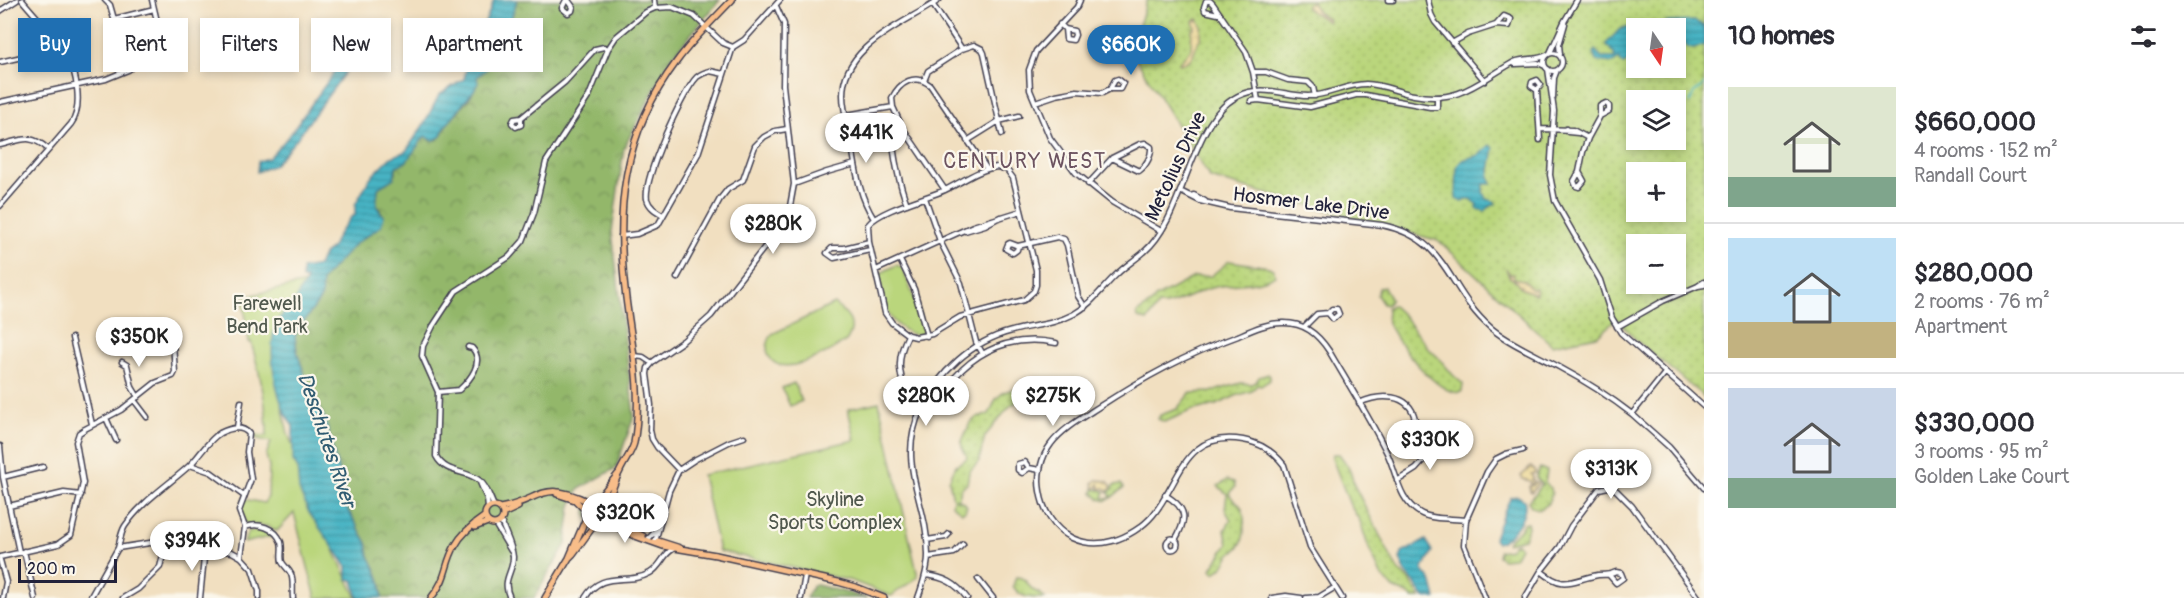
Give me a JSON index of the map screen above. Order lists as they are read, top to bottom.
{
  "streets": {
    "street": ["Metolius Drive", "Hosmer Lake Drive"]
  },
  "crossings": [
    ["Metolius Drive", "Hosmer Lake Drive"]
  ],
  "districts": ["CENTURY WEST"],
  "water": ["Deschutes River"],
  "parks": ["Farewell Bend Park", "Skyline Sports Complex"],
  "scale_bar": "200 m",
  "north": "bottom",
  "page": {
    "heading": "10 homes",
    "map_buttons": ["+", "−"],
    "chip": [
      "Buy",
      "Rent",
      "Filters",
      "New",
      "Apartment"
    ],
    "price": [
      "$660K",
      "$441K",
      "$280K",
      "$350K",
      "$280K",
      "$275K",
      "$330K",
      "$313K",
      "$320K",
      "$394K"
    ],
    "list": [
      {
        "name": "$660,000",
        "note": "4 rooms · 152 m² · Randall Court"
      },
      {
        "name": "$280,000",
        "note": "2 rooms · 76 m² · Apartment"
      },
      {
        "name": "$330,000",
        "note": "3 rooms · 95 m² · Golden Lake Court"
      }
    ],
    "scale": "200 m"
  }
}
